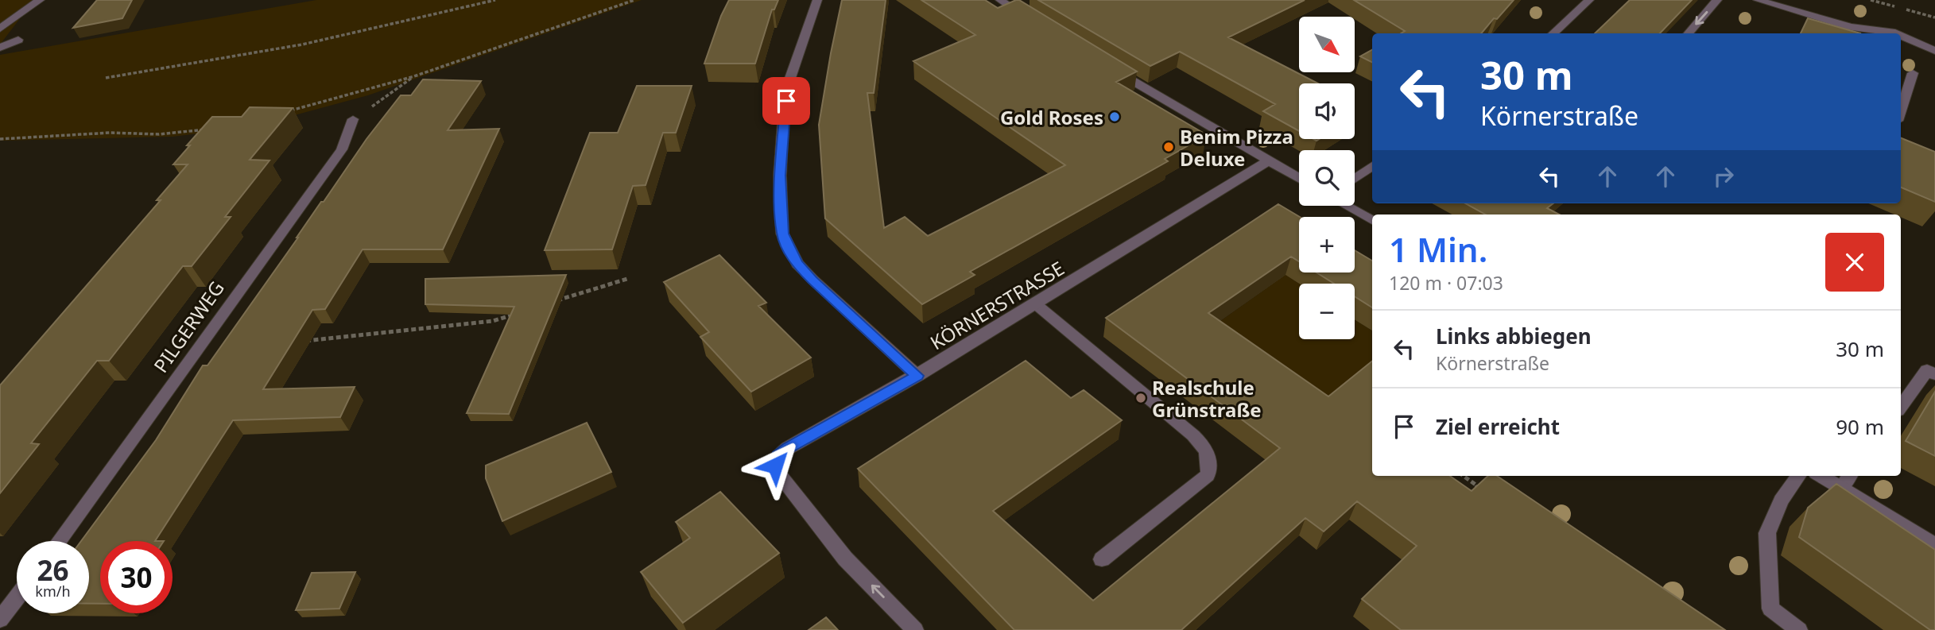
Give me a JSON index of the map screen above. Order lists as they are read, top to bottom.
{
  "streets": {
    "street": ["KÖRNERSTRASSE", "PILGERWEG"]
  },
  "places": ["Gold Roses", "Benim Pizza Deluxe", "Realschule Grünstraße"],
  "north": "bottom right",
  "page": {
    "map_buttons": ["+", "−"],
    "turn": ["30 m", "Körnerstraße"],
    "heading": ["1 Min.", "120 m · 07:03"],
    "list": [
      {
        "name": "Links abbiegen",
        "note": "Körnerstraße",
        "value": "30 m"
      },
      {
        "name": "Ziel erreicht",
        "value": "90 m"
      }
    ],
    "speed": "26 km/h",
    "limit": "30"
  }
}
